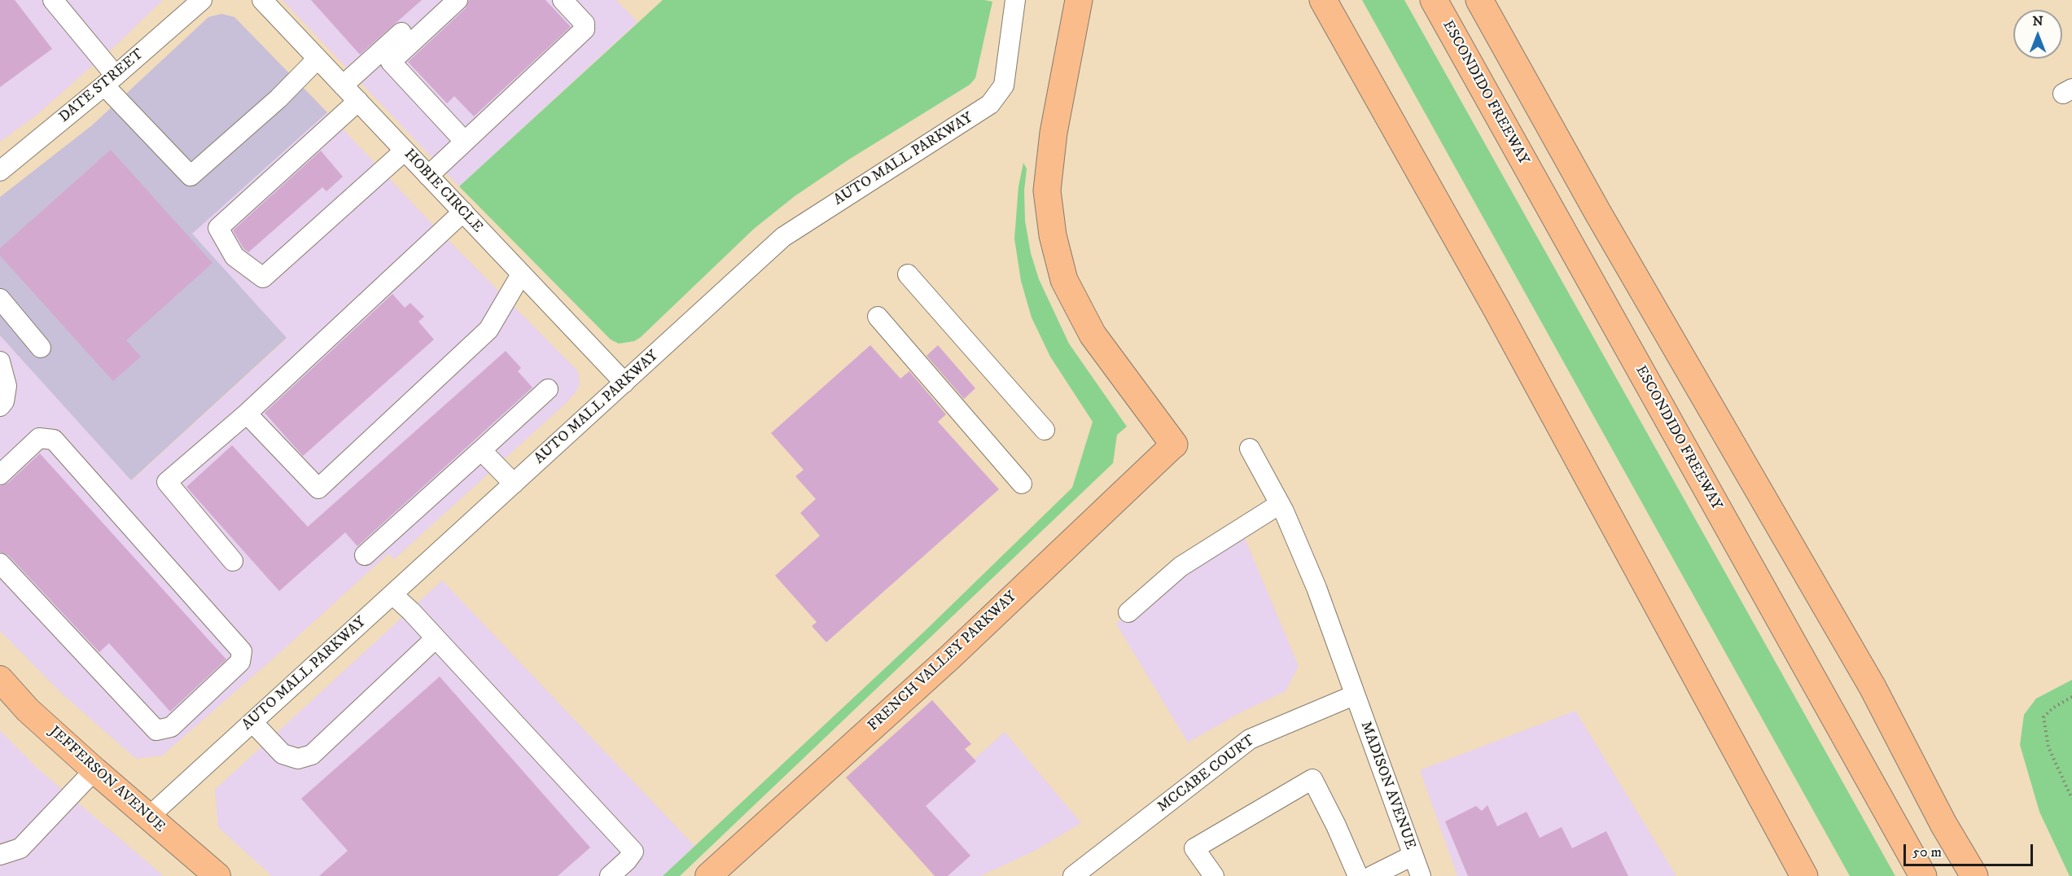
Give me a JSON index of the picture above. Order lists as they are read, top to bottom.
{
  "streets": {
    "highway": ["ESCONDIDO FREEWAY"],
    "main road": ["FRENCH VALLEY PARKWAY", "JEFFERSON AVENUE"],
    "street": [
      "DATE STREET",
      "AUTO MALL PARKWAY",
      "HOBIE CIRCLE",
      "MCCABE COURT",
      "MADISON AVENUE"
    ]
  },
  "crossings": [
    ["AUTO MALL PARKWAY", "HOBIE CIRCLE"],
    ["AUTO MALL PARKWAY", "JEFFERSON AVENUE"],
    ["MCCABE COURT", "MADISON AVENUE"]
  ],
  "scale_bar": "50 m",
  "north": "top"
}
